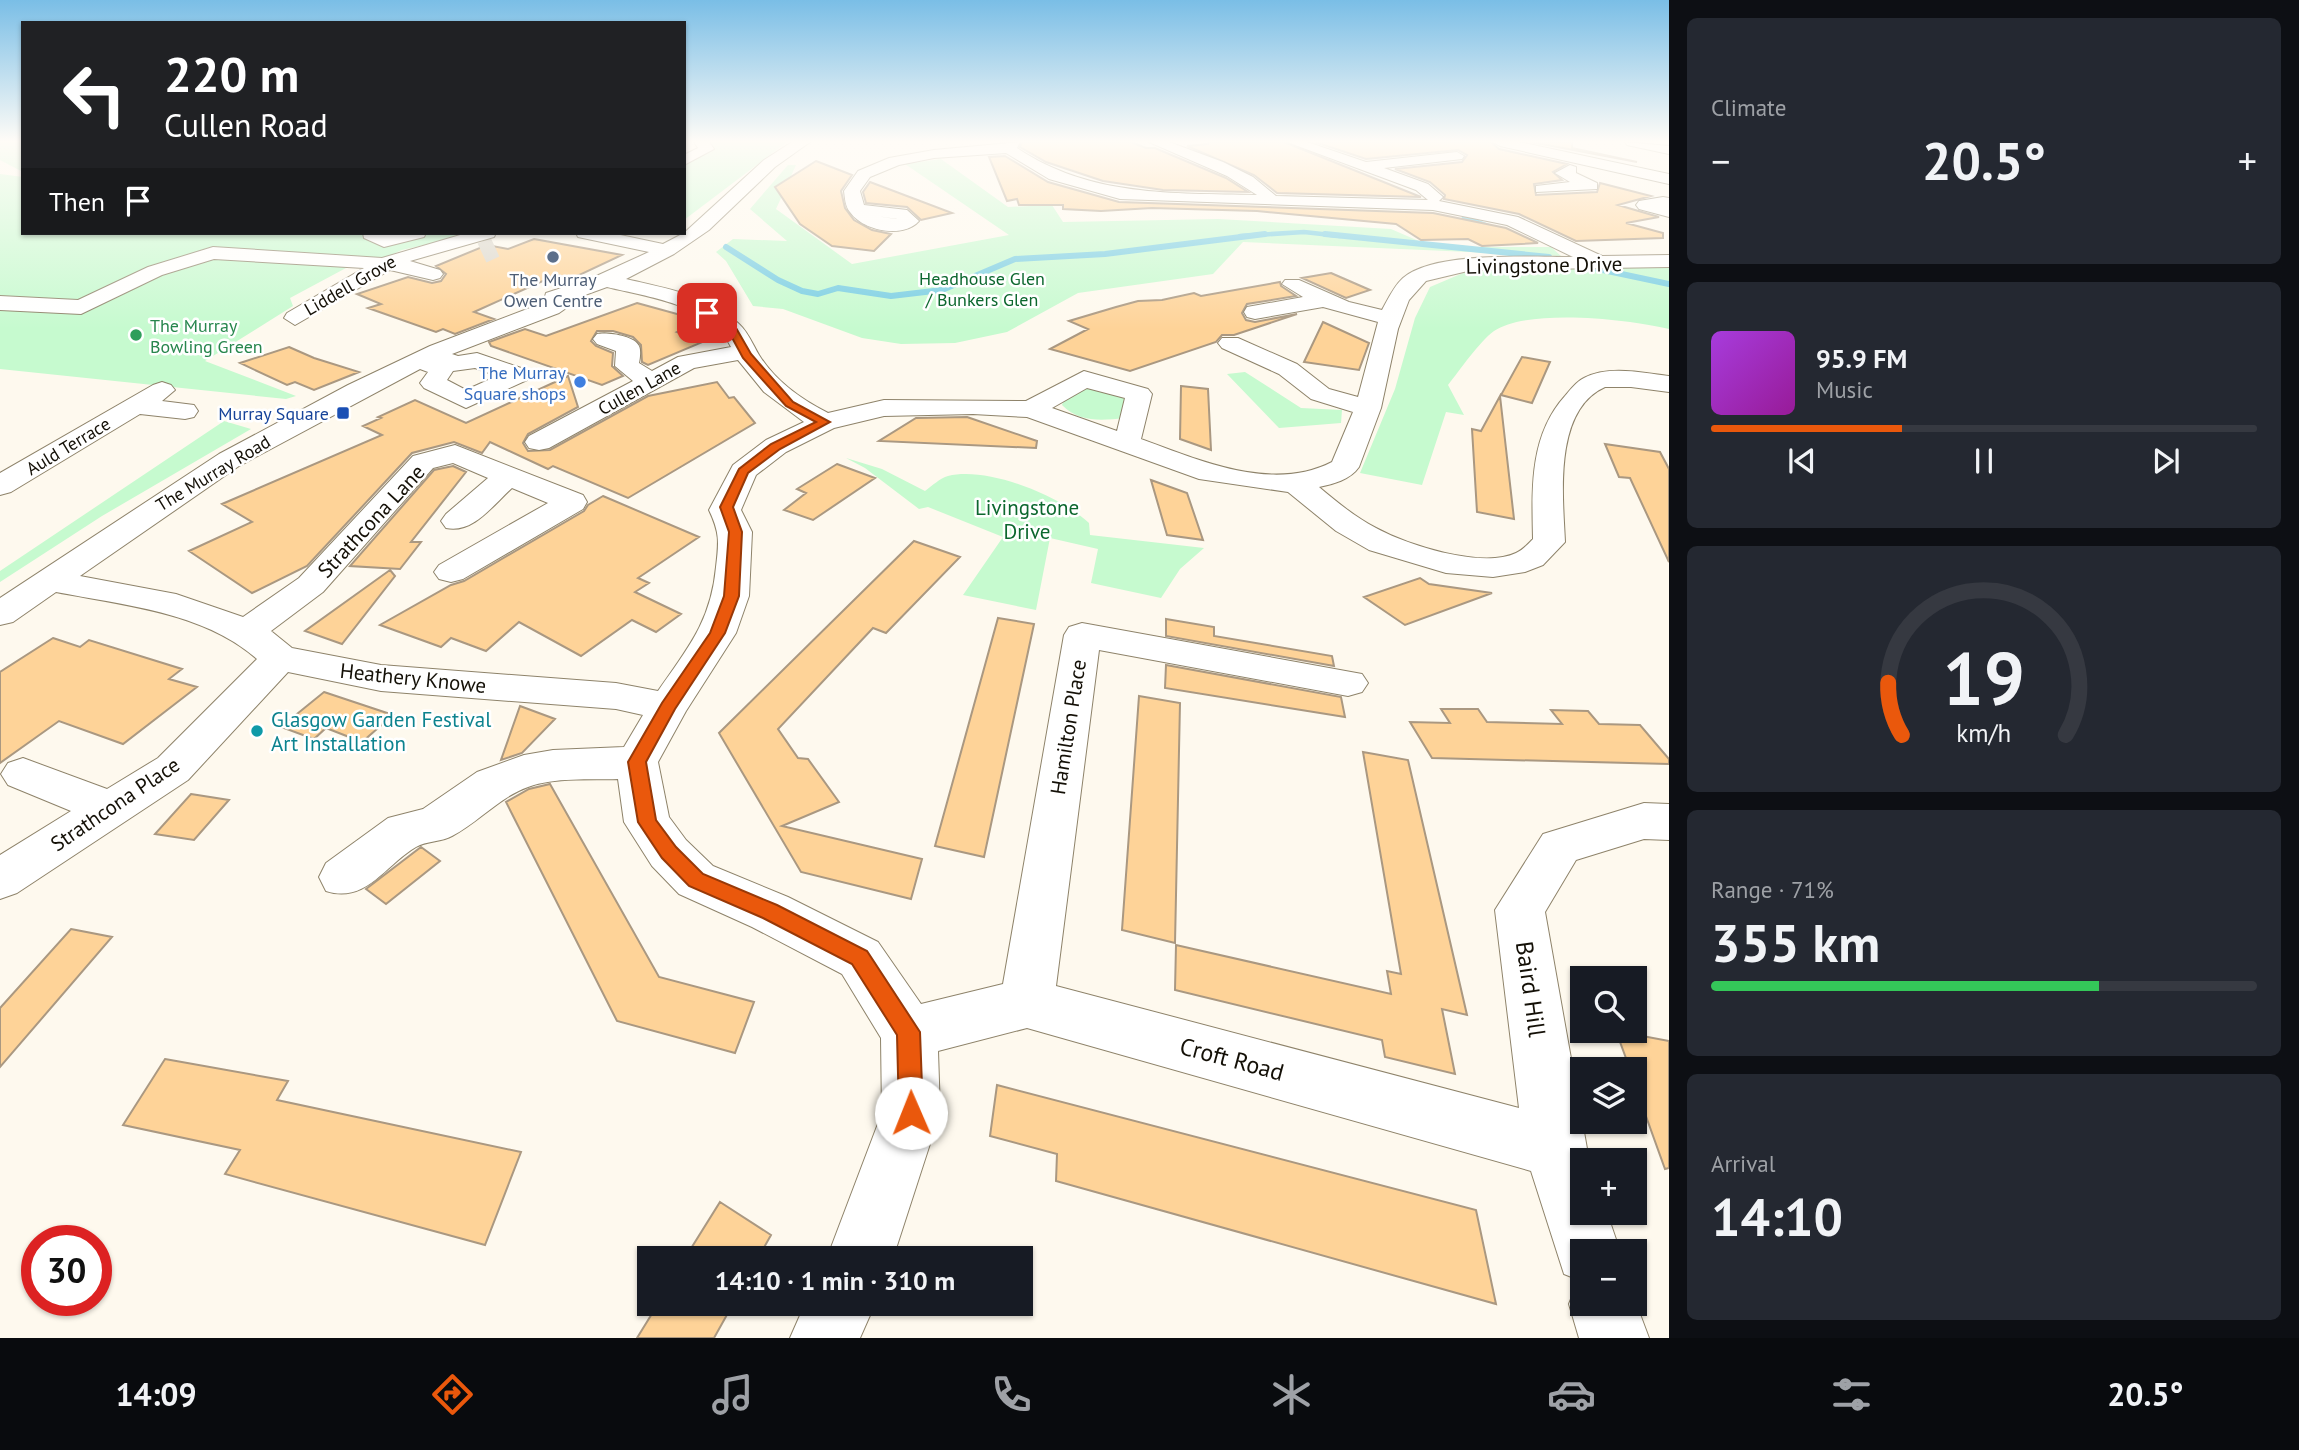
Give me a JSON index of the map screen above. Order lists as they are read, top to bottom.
{
  "streets": {
    "street": [
      "Livingstone Drive",
      "Liddell Grove",
      "Cullen Lane",
      "Auld Terrace",
      "The Murray Road",
      "Strathcona Lane",
      "Heathery Knowe",
      "Hamilton Place",
      "Strathcona Place",
      "Baird Hill",
      "Croft Road"
    ]
  },
  "crossings": [
    ["Livingstone Drive", "Heathery Knowe"],
    ["Heathery Knowe", "Strathcona Place"],
    ["Hamilton Place", "Croft Road"],
    ["Baird Hill", "Croft Road"]
  ],
  "parks": ["Headhouse Glen / Bunkers Glen", "Livingstone Drive"],
  "places": {
    "other": [
      "The Murray Owen Centre",
      "The Murray Bowling Green",
      "The Murray Square shops",
      "Glasgow Garden Festival Art Installation"
    ],
    "transit": ["Murray Square"]
  },
  "page": {
    "tile": [
      "Climate",
      ["Range · 71%", "355 km"],
      ["Arrival", "14:10"]
    ],
    "turn": ["220 m", "Cullen Road"],
    "heat": ["−", "20.5°", "+"],
    "then": "Then",
    "song": ["95.9 FM", "Music"],
    "map_buttons": ["+", "−"],
    "limit": "30",
    "trip": "14:10 · 1 min · 310 m",
    "tabs": ["14:09", "20.5°"],
    "gauge": ["19", "km/h"]
  }
}
